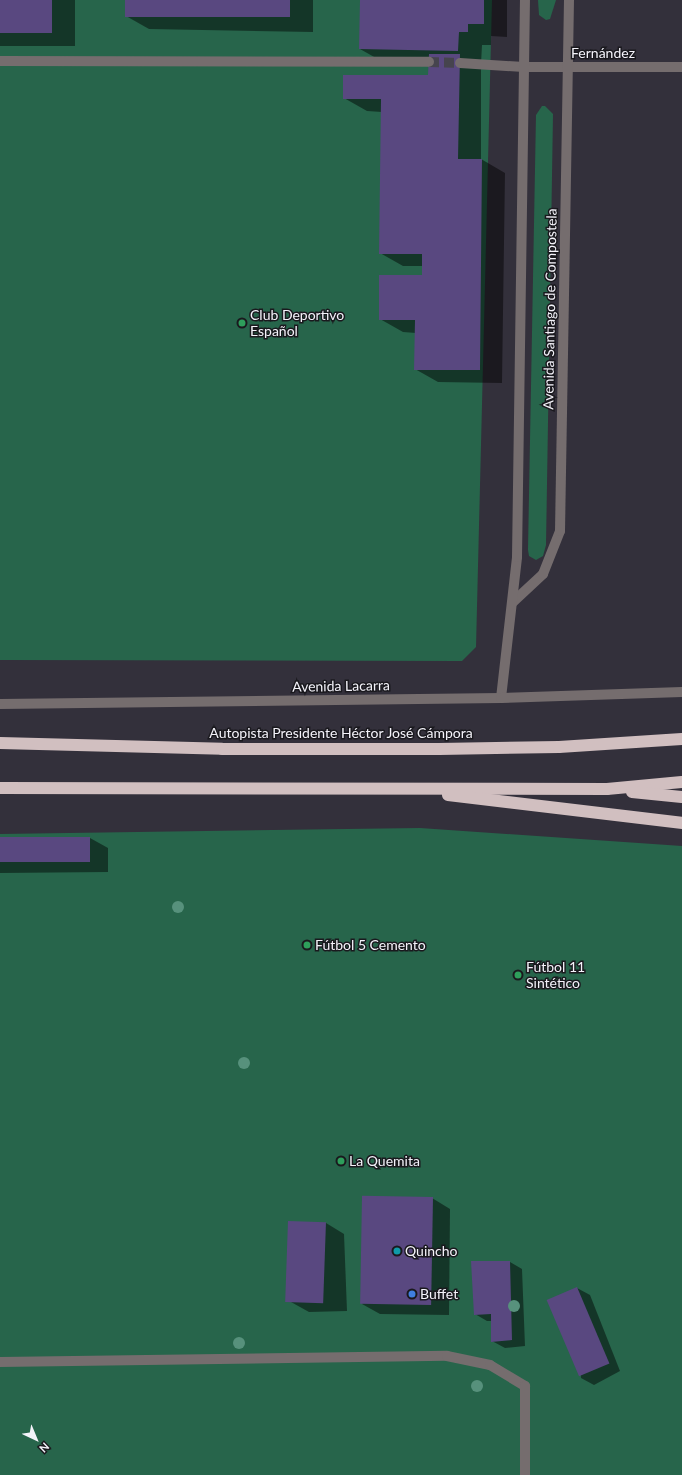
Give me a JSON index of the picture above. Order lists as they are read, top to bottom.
{
  "streets": {
    "highway": ["Autopista Presidente Héctor José Cámpora"],
    "street": ["Fernández", "Avenida Santiago de Compostela", "Avenida Lacarra"]
  },
  "crossings": [
    ["Fernández", "Avenida Santiago de Compostela"],
    ["Avenida Santiago de Compostela", "Avenida Lacarra"]
  ],
  "places": [
    "Club Deportivo Español",
    "Fútbol 5 Cemento",
    "Fútbol 11 Sintético",
    "La Quemita",
    "Quincho",
    "Buffet"
  ],
  "north": "bottom right"
}
